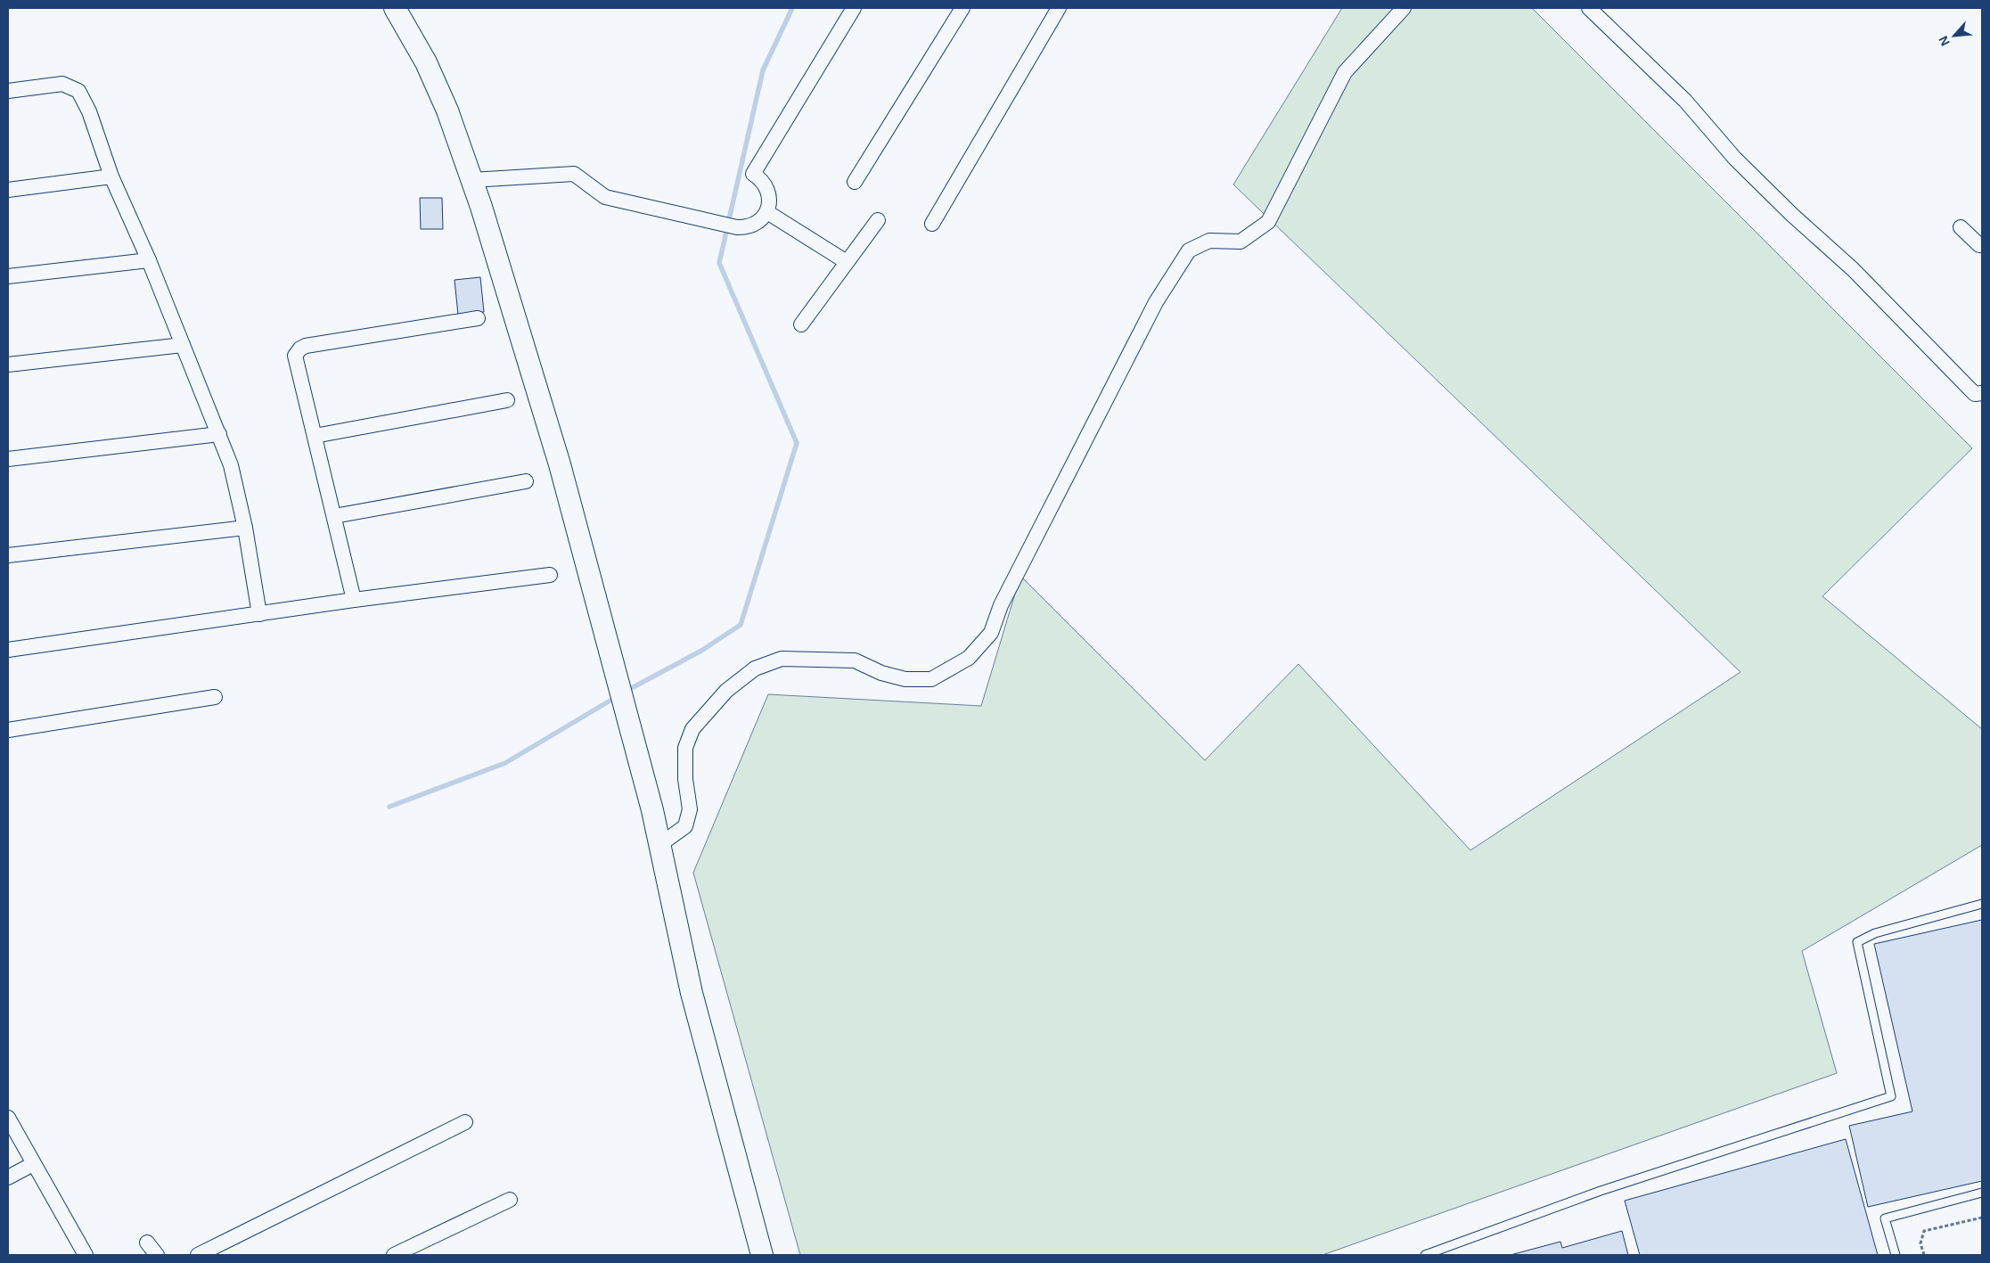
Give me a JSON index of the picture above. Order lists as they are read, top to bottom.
{
  "north": "bottom left"
}
